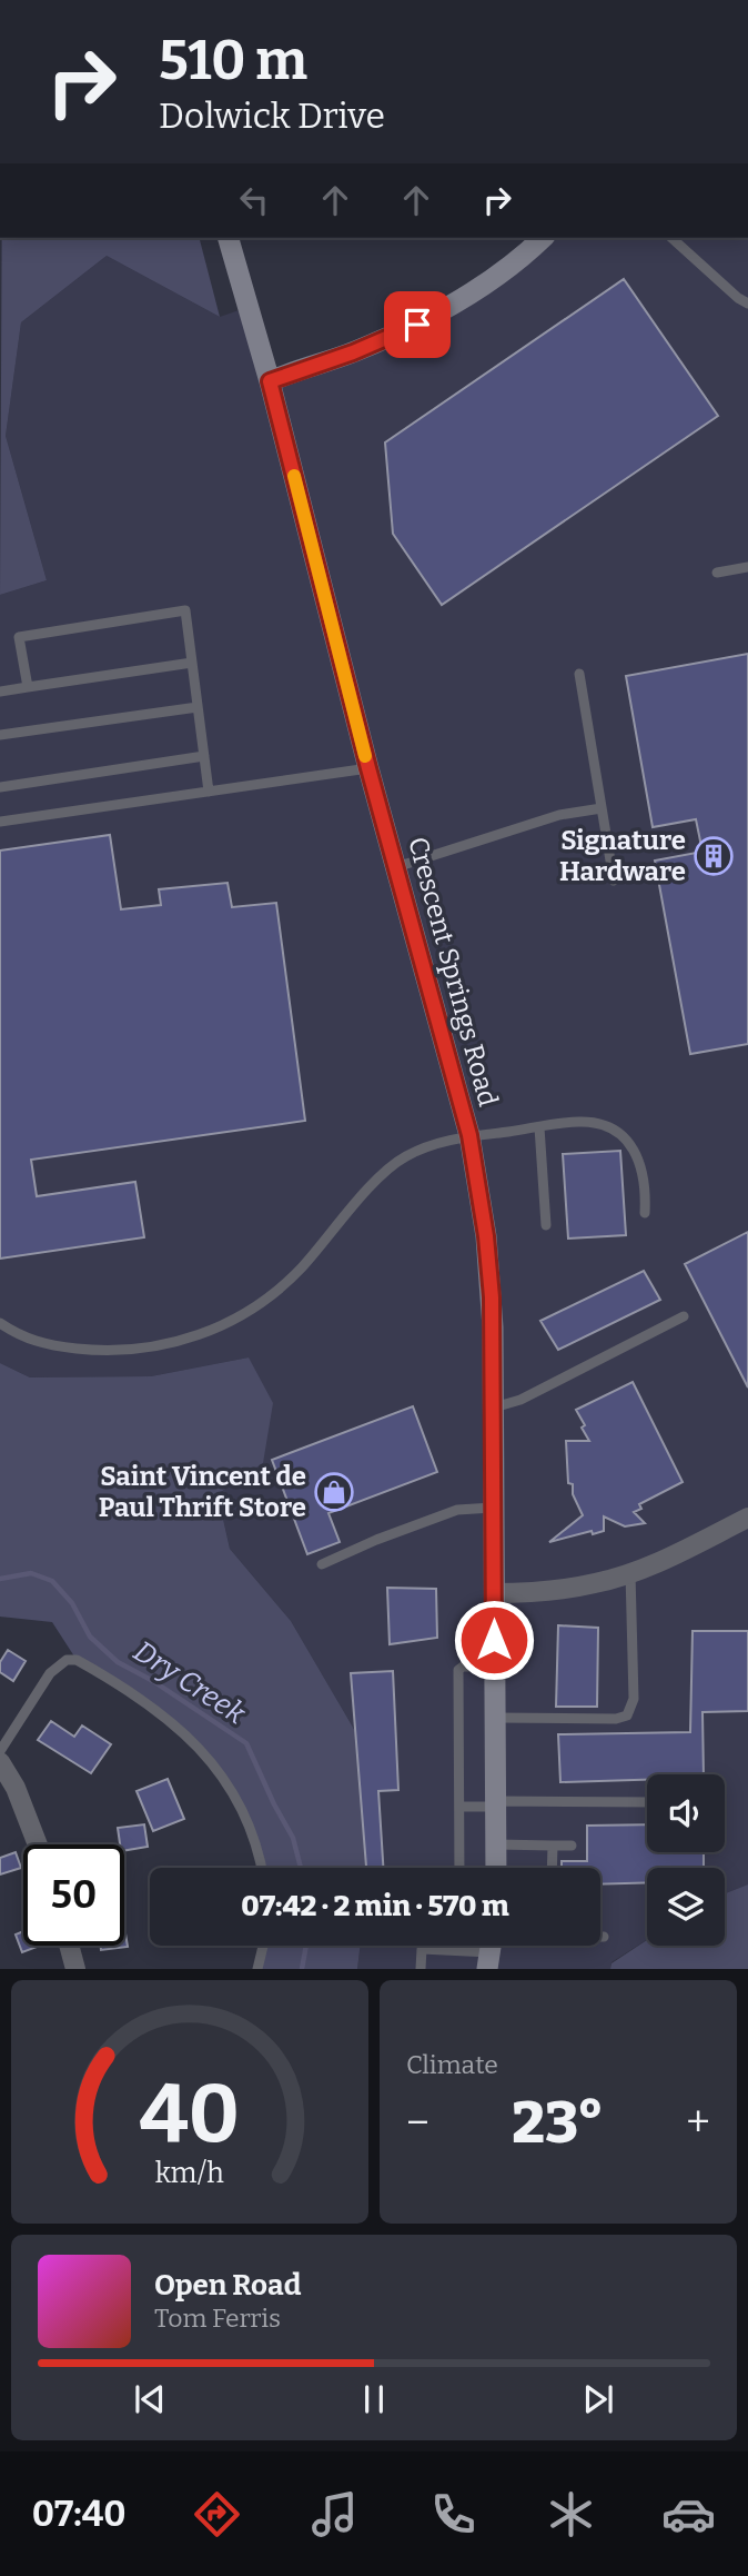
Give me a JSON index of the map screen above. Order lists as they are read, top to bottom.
{
  "streets": {
    "main road": ["Crescent Springs Road"]
  },
  "water": ["Dry Creek"],
  "places": {
    "building": ["Signature Hardware"],
    "shop": ["Saint Vincent de Paul Thrift Store"]
  },
  "page": {
    "turn": ["510 m", "Dolwick Drive"],
    "limit": "50",
    "trip": "07:42 · 2 min · 570 m",
    "tile": "Climate",
    "heat": ["−", "23°", "+"],
    "song": ["Open Road", "Tom Ferris"],
    "tabs": "07:40",
    "gauge": ["40", "km/h"]
  }
}
